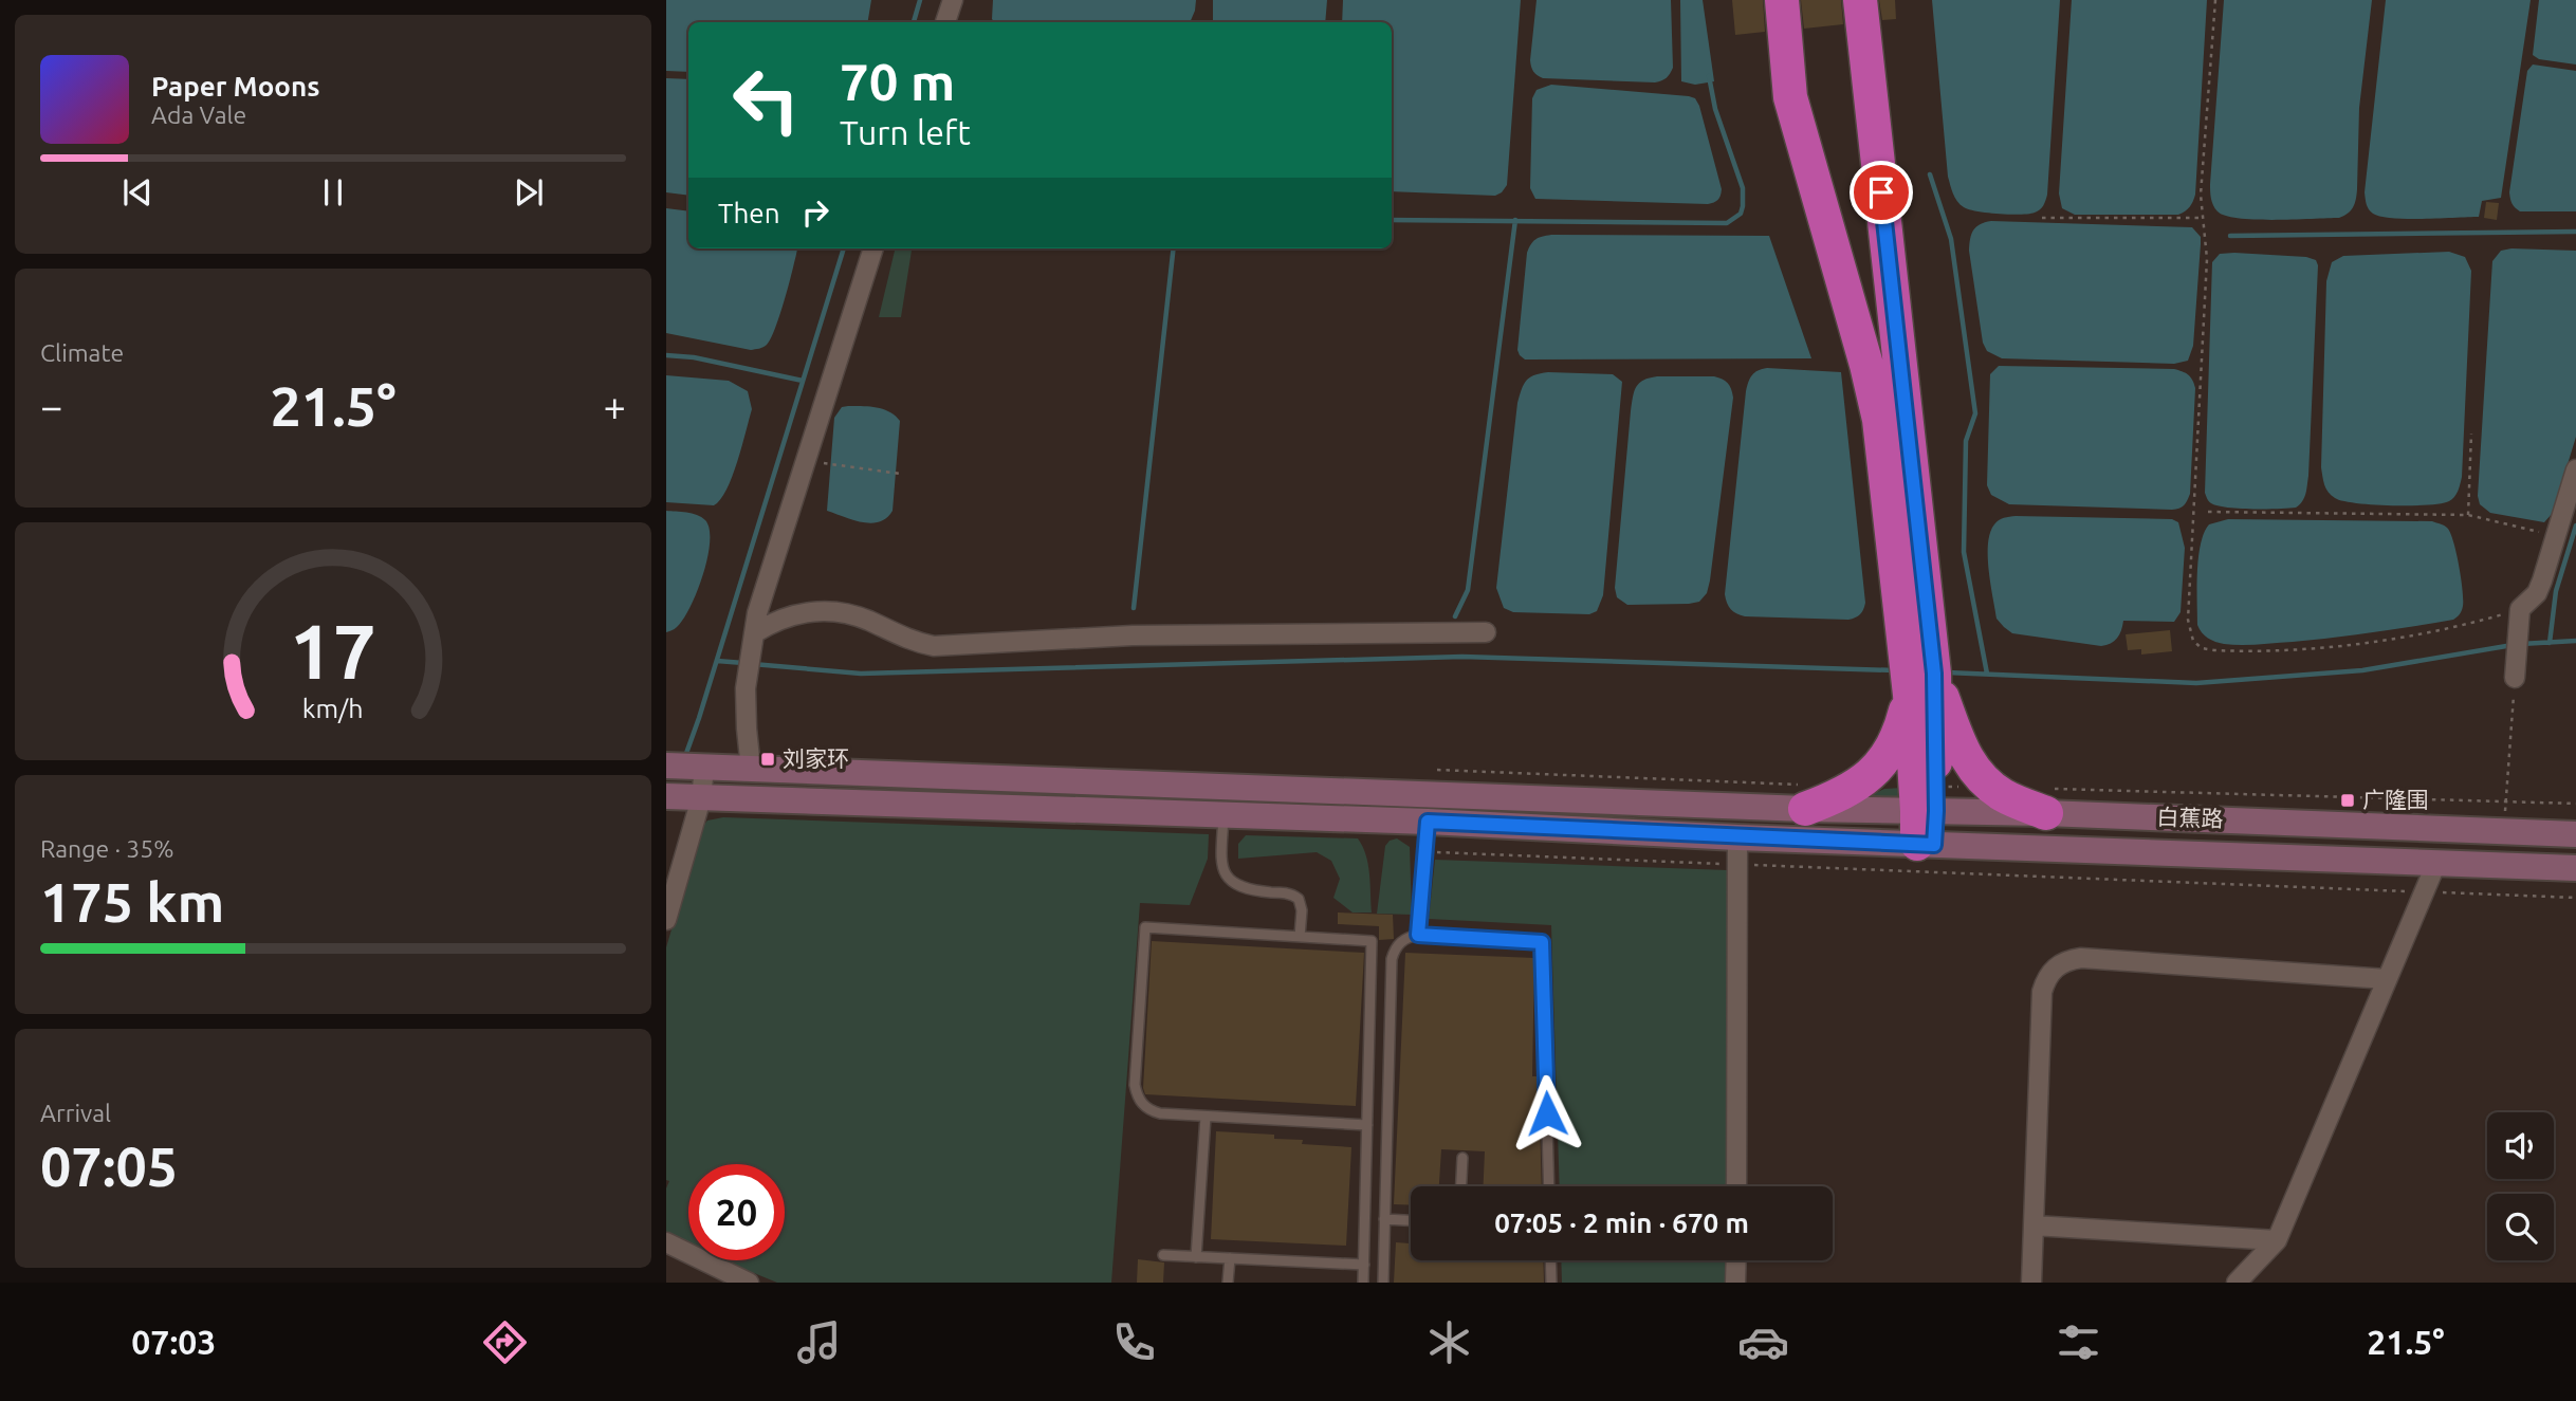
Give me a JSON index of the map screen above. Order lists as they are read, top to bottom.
{
  "streets": {
    "main road": ["白蕉路"]
  },
  "places": {
    "transit": ["刘家环", "广隆围"]
  },
  "page": {
    "turn": ["70 m", "Turn left"],
    "song": ["Paper Moons", "Ada Vale"],
    "then": "Then",
    "tile": [
      "Climate",
      ["Range · 35%", "175 km"],
      ["Arrival", "07:05"]
    ],
    "heat": ["−", "21.5°", "+"],
    "limit": "20",
    "trip": "07:05 · 2 min · 670 m",
    "tabs": ["07:03", "21.5°"],
    "gauge": ["17", "km/h"]
  }
}
